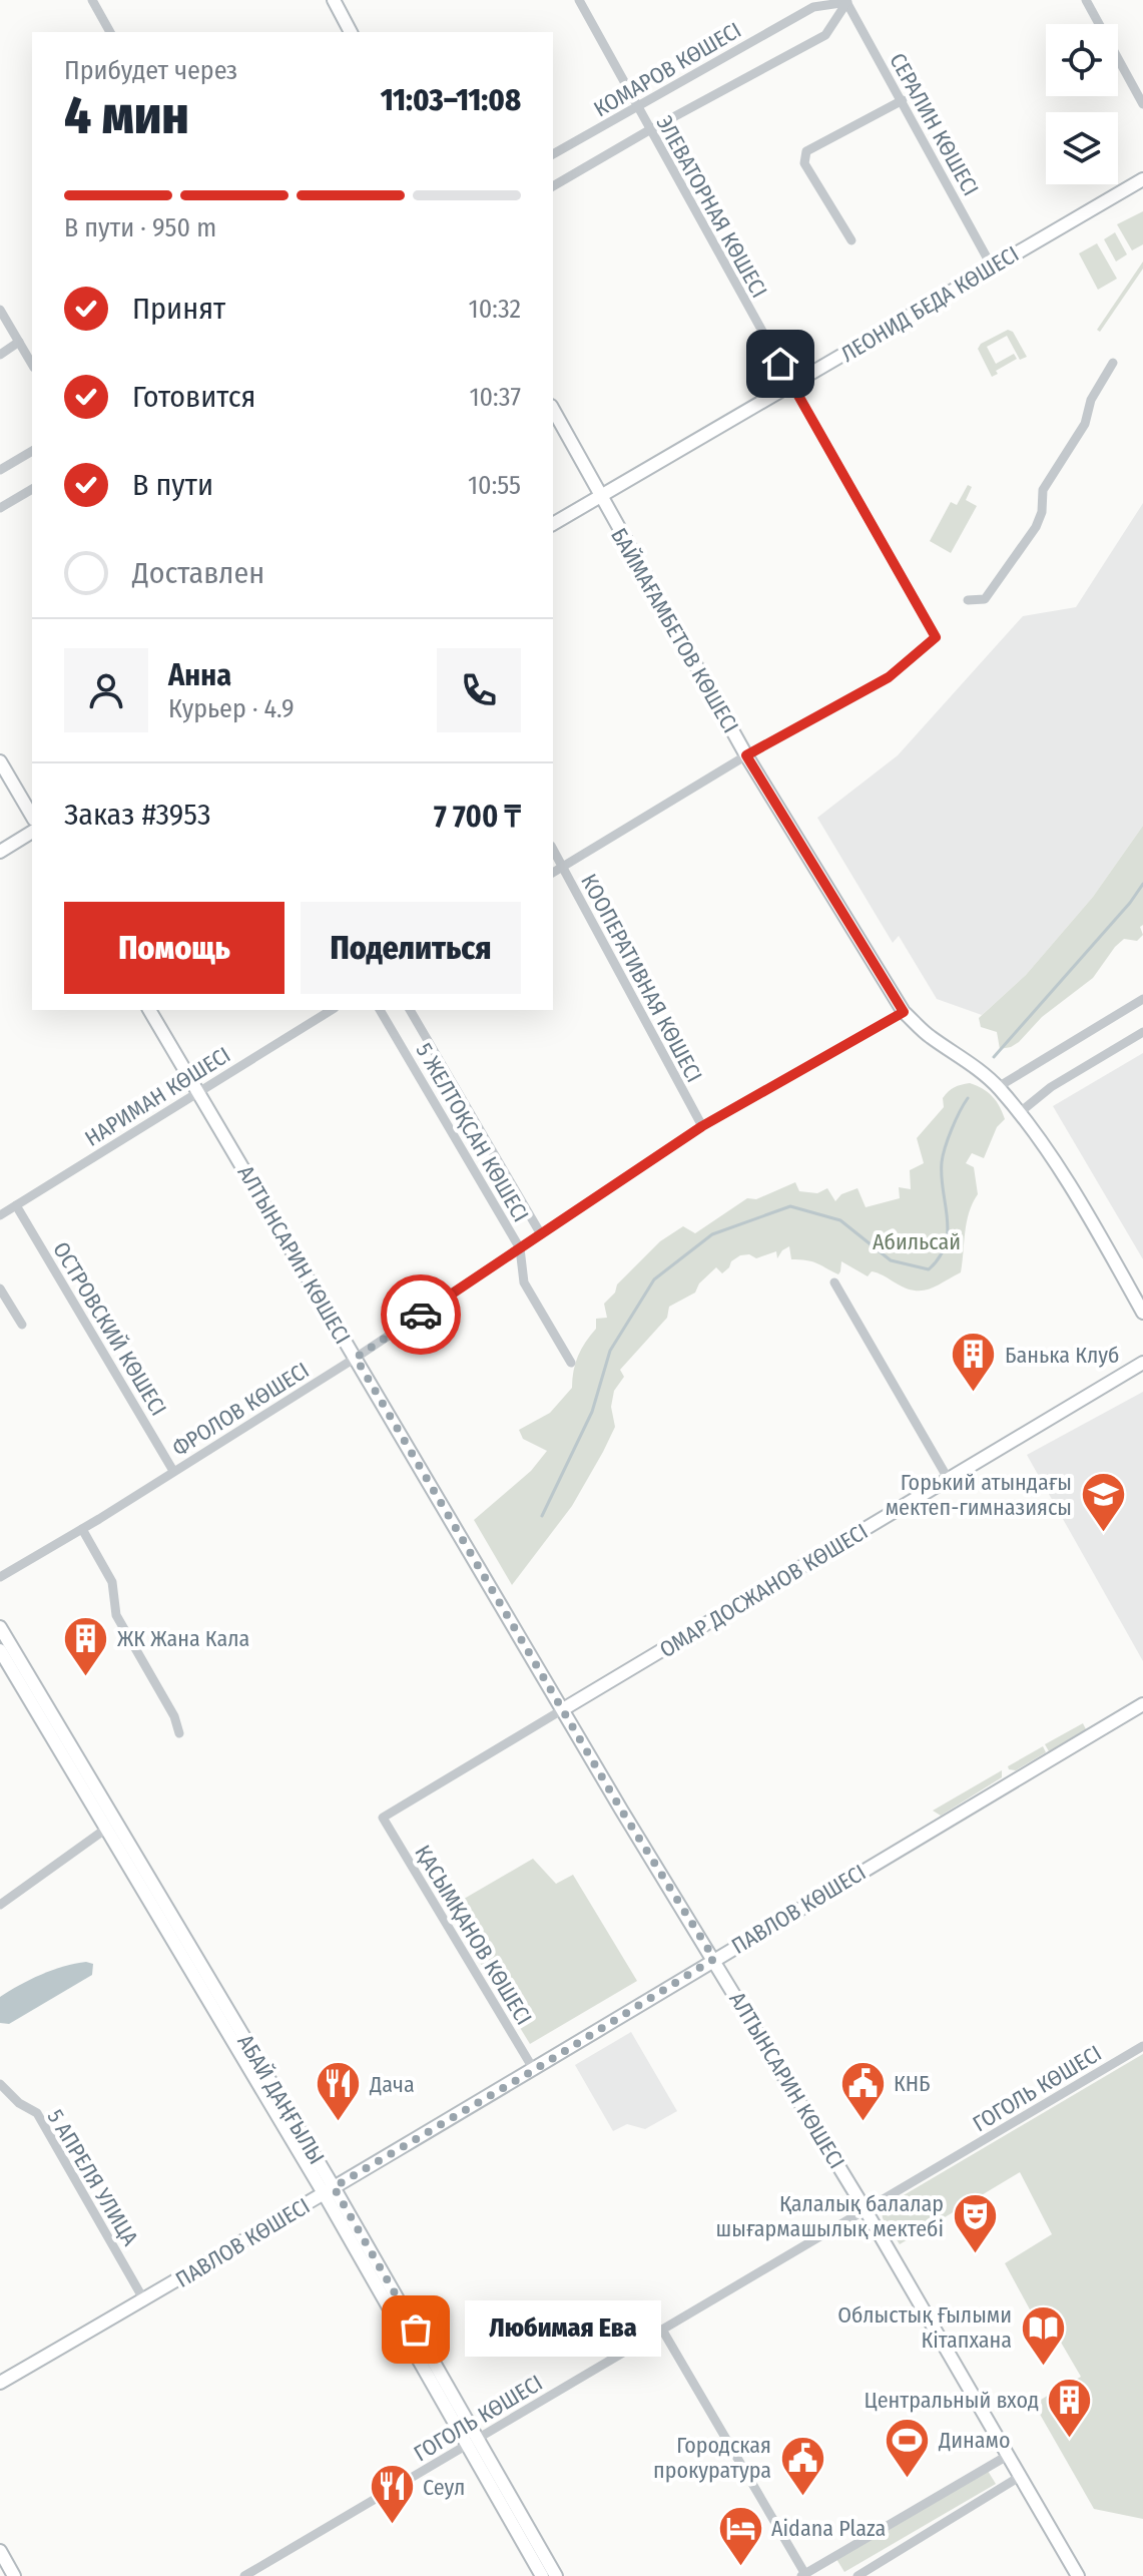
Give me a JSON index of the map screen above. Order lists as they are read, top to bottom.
{
  "streets": {
    "street": [
      "КОМАРОВ КӨШЕСІ",
      "СЕРАЛИН КӨШЕСІ",
      "ЭЛЕВАТОРНАЯ КӨШЕСІ",
      "ЛЕОНИД БЕДА КӨШЕСІ",
      "БАЙМАҒАМБЕТОВ КӨШЕСІ",
      "КООПЕРАТИВНАЯ КӨШЕСІ",
      "НАРИМАН КӨШЕСІ",
      "5 ЖЕЛТОҚСАН КӨШЕСІ",
      "АЛТЫНСАРИН КӨШЕСІ",
      "ОСТРОВСКИЙ КӨШЕСІ",
      "ФРОЛОВ КӨШЕСІ",
      "ОМАР ДОСЖАНОВ КӨШЕСІ",
      "ПАВЛОВ КӨШЕСІ",
      "ҚАСЫМҚАНОВ КӨШЕСІ",
      "ГОГОЛЬ КӨШЕСІ",
      "АБАЙ ДАҢҒЫЛЫ",
      "5 АПРЕЛЯ УЛИЦА"
    ]
  },
  "crossings": [
    ["КОМАРОВ КӨШЕСІ", "СЕРАЛИН КӨШЕСІ"],
    ["КОМАРОВ КӨШЕСІ", "ЭЛЕВАТОРНАЯ КӨШЕСІ"],
    ["СЕРАЛИН КӨШЕСІ", "ЛЕОНИД БЕДА КӨШЕСІ"],
    ["ЭЛЕВАТОРНАЯ КӨШЕСІ", "ЛЕОНИД БЕДА КӨШЕСІ"],
    ["ЭЛЕВАТОРНАЯ КӨШЕСІ", "БАЙМАҒАМБЕТОВ КӨШЕСІ"],
    ["ЛЕОНИД БЕДА КӨШЕСІ", "БАЙМАҒАМБЕТОВ КӨШЕСІ"],
    ["БАЙМАҒАМБЕТОВ КӨШЕСІ", "ФРОЛОВ КӨШЕСІ"],
    ["КООПЕРАТИВНАЯ КӨШЕСІ", "ФРОЛОВ КӨШЕСІ"],
    ["НАРИМАН КӨШЕСІ", "АЛТЫНСАРИН КӨШЕСІ"],
    ["НАРИМАН КӨШЕСІ", "ОСТРОВСКИЙ КӨШЕСІ"],
    ["5 ЖЕЛТОҚСАН КӨШЕСІ", "ФРОЛОВ КӨШЕСІ"],
    ["АЛТЫНСАРИН КӨШЕСІ", "ФРОЛОВ КӨШЕСІ"],
    ["АЛТЫНСАРИН КӨШЕСІ", "ОМАР ДОСЖАНОВ КӨШЕСІ"],
    ["АЛТЫНСАРИН КӨШЕСІ", "ПАВЛОВ КӨШЕСІ"],
    ["АЛТЫНСАРИН КӨШЕСІ", "ГОГОЛЬ КӨШЕСІ"],
    ["ОСТРОВСКИЙ КӨШЕСІ", "ФРОЛОВ КӨШЕСІ"],
    ["ОМАР ДОСЖАНОВ КӨШЕСІ", "ҚАСЫМҚАНОВ КӨШЕСІ"],
    ["ПАВЛОВ КӨШЕСІ", "ҚАСЫМҚАНОВ КӨШЕСІ"],
    ["ПАВЛОВ КӨШЕСІ", "АБАЙ ДАҢҒЫЛЫ"],
    ["ПАВЛОВ КӨШЕСІ", "5 АПРЕЛЯ УЛИЦА"],
    ["ГОГОЛЬ КӨШЕСІ", "АБАЙ ДАҢҒЫЛЫ"]
  ],
  "parks": ["Абильсай"],
  "places": {
    "building": ["Банька Клуб", "ЖК Жана Кала", "Центральный вход"],
    "school or university": ["Горький атындағы мектеп-гимназиясы"],
    "public building": ["КНБ", "Городская прокуратура"],
    "restaurant": ["Дача", "Сеул"],
    "theatre": ["Қалалық балалар шығармашылық мектебі"],
    "other": ["Любимая Ева"],
    "library": ["Облыстық Ғылыми Кітапхана"],
    "sports": ["Динамо"],
    "hotel": ["Aidana Plaza"]
  },
  "page": {
    "heading": ["4 мин", "Прибудет через", "11:03–11:08"],
    "panel": [
      "Анна",
      "Курьер · 4.9",
      "Заказ #3953",
      "7 700 ₸"
    ],
    "bar": "В пути · 950 m",
    "list": [
      ["Принят", "10:32"],
      ["Готовится", "10:37"],
      ["В пути", "10:55"],
      "Доставлен"
    ],
    "buttons": ["Помощь", "Поделиться"],
    "bubble": "Любимая Ева"
  }
}
